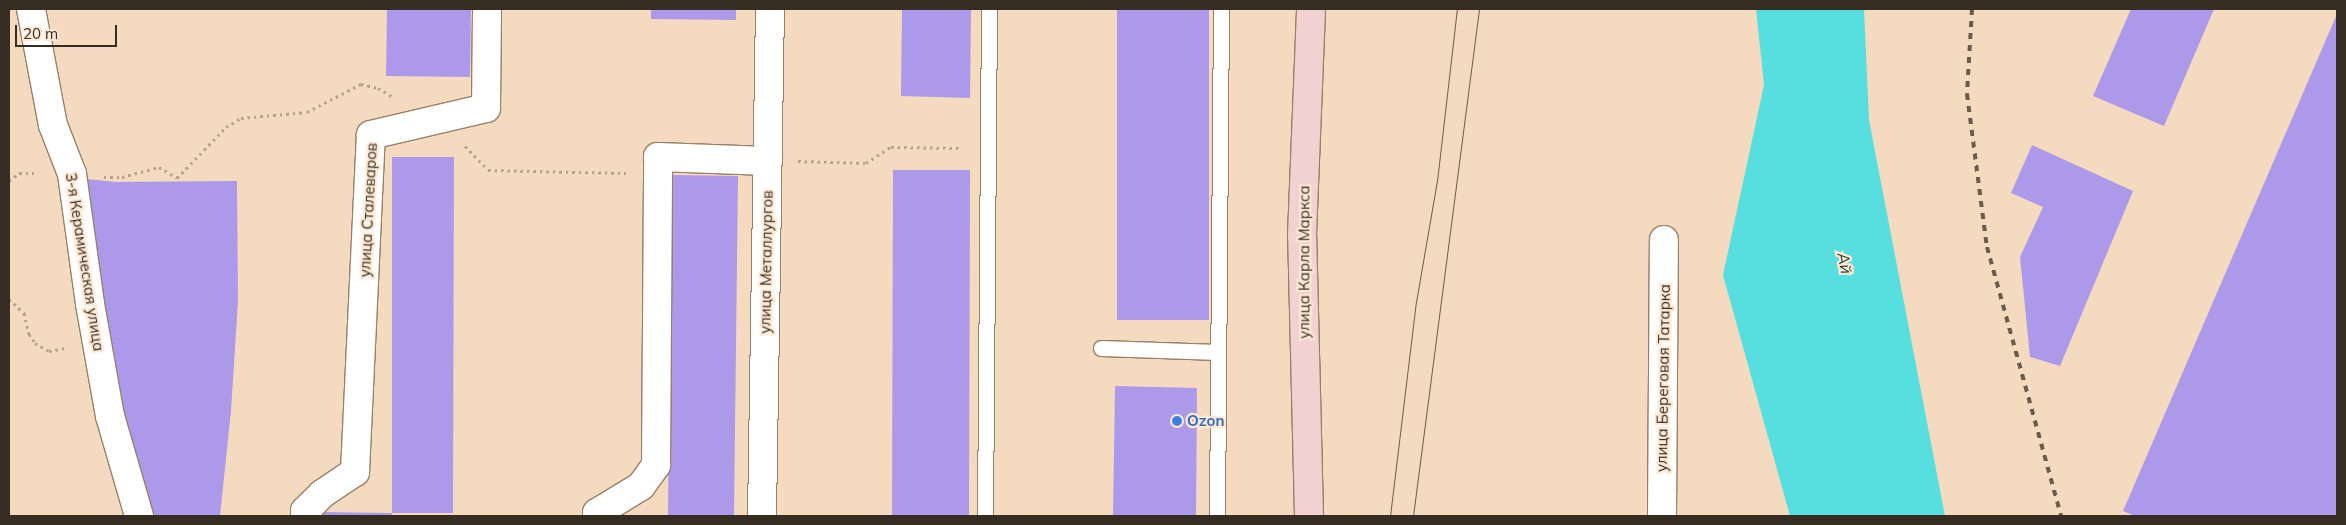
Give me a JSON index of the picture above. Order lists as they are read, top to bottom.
{
  "streets": {
    "main road": ["улица Карла Маркса"],
    "street": [
      "улица Сталеваров",
      "3-я Керамическая улица",
      "улица Металлургов",
      "улица Береговая Татарка"
    ]
  },
  "water": ["Ай"],
  "places": ["Ozon"],
  "scale_bar": "20 m"
}
